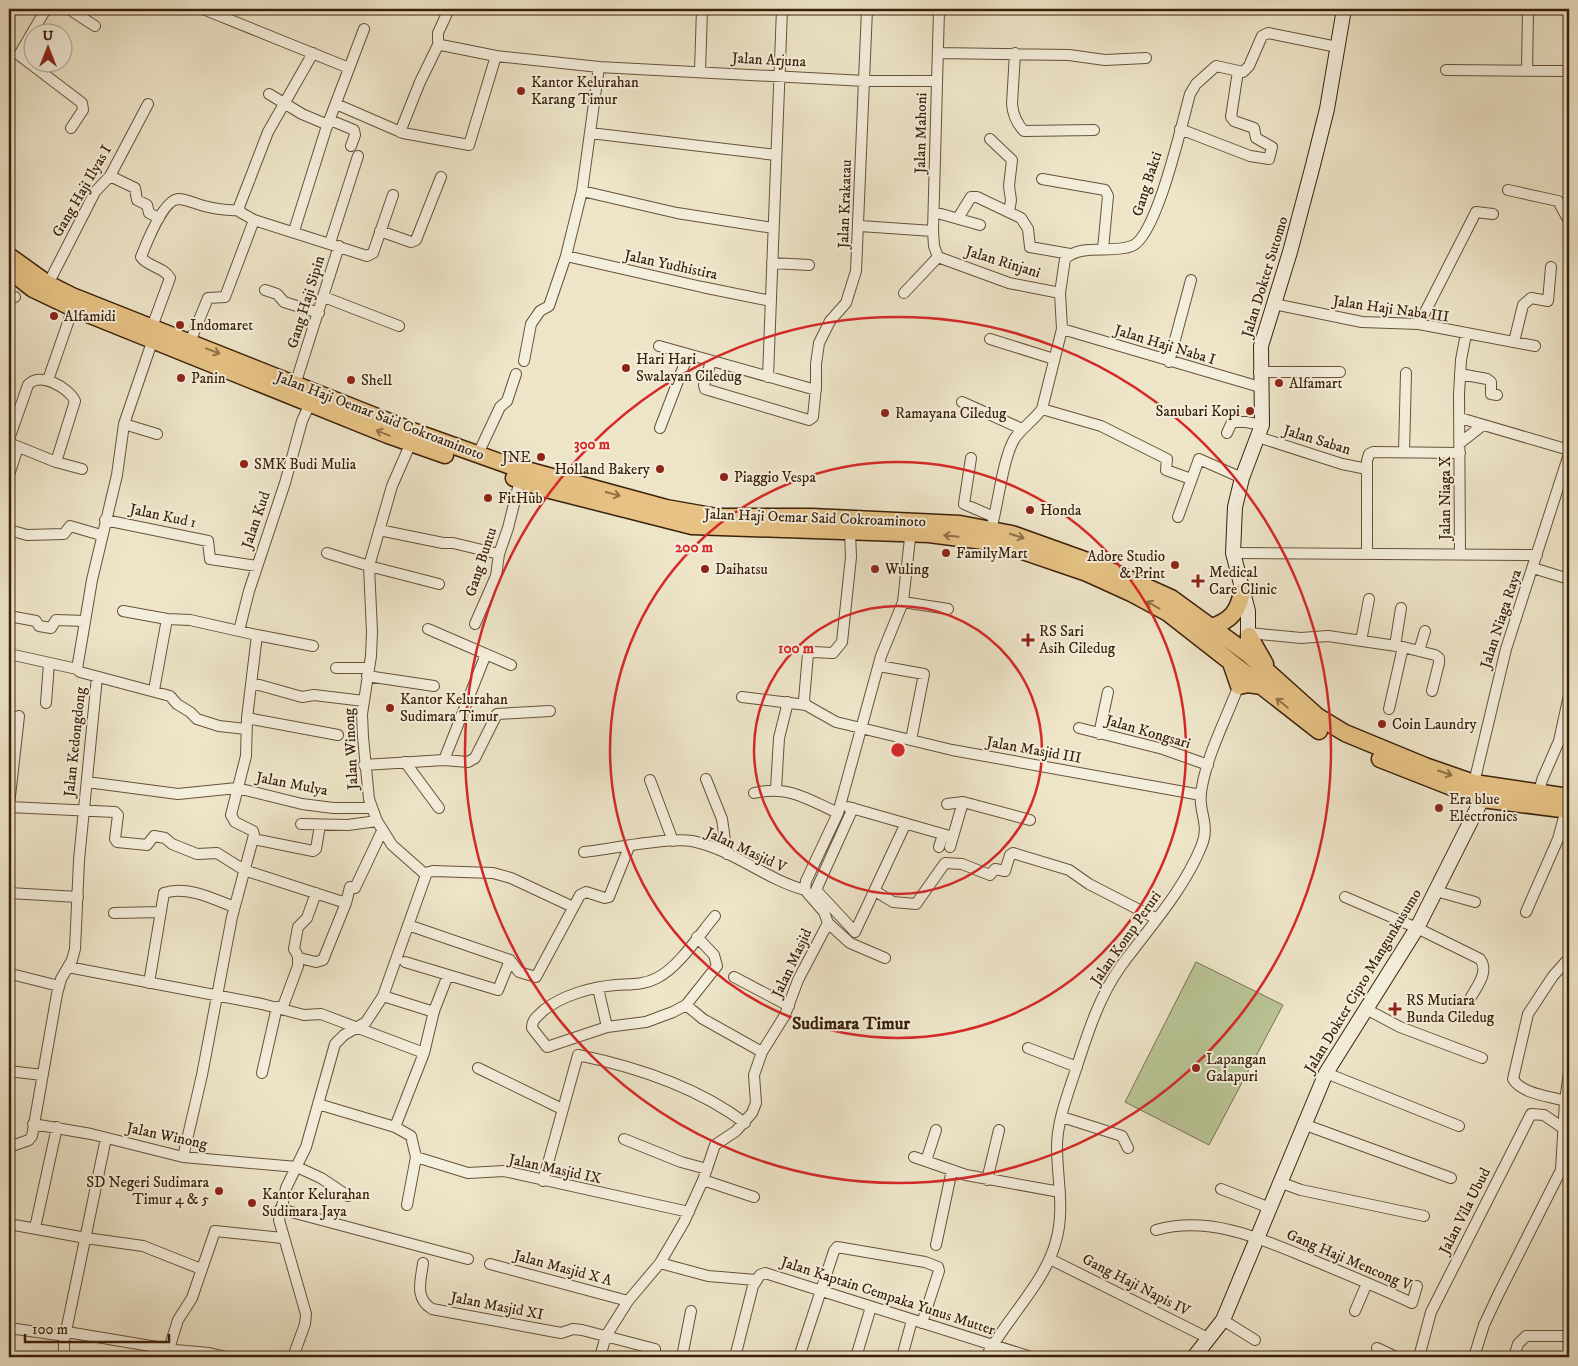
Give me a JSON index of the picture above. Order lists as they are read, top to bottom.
{
  "streets": {
    "main road": ["Jalan Dokter Sutomo", "Jalan Haji Oemar Said Cokroaminoto", "Jalan Dokter Cipto Mangunkusumo"],
    "street": [
      "Jalan Arjuna",
      "Jalan Mahoni",
      "Gang Bakti",
      "Gang Haji Ilyas I",
      "Jalan Krakatau",
      "Jalan Rinjani",
      "Jalan Yudhistira",
      "Gang Haji Sipin",
      "Jalan Haji Naba III",
      "Jalan Haji Naba I",
      "Jalan Saban",
      "Jalan Niaga X",
      "Jalan Kud 1",
      "Jalan Kud",
      "Gang Buntu",
      "Jalan Niaga Raya",
      "Jalan Kongsari",
      "Jalan Kedongdong",
      "Jalan Winong",
      "Jalan Masjid III",
      "Jalan Mulya",
      "Jalan Masjid V",
      "Jalan Komp Peruri",
      "Jalan Masjid",
      "Jalan Masjid IX",
      "Jalan Vila Ubud",
      "Gang Haji Mencong V",
      "Jalan Masjid X A",
      "Gang Haji Napis IV",
      "Jalan Kaptain Cempaka Yunus Mutter",
      "Jalan Masjid XI"
    ]
  },
  "crossings": [
    ["Jalan Arjuna", "Jalan Mahoni"],
    ["Jalan Arjuna", "Jalan Krakatau"],
    ["Jalan Mahoni", "Jalan Rinjani"],
    ["Gang Haji Ilyas I", "Jalan Haji Oemar Said Cokroaminoto"],
    ["Jalan Dokter Sutomo", "Jalan Haji Naba III"],
    ["Jalan Dokter Sutomo", "Jalan Haji Naba I"],
    ["Jalan Dokter Sutomo", "Jalan Haji Oemar Said Cokroaminoto"],
    ["Jalan Dokter Sutomo", "Jalan Saban"],
    ["Jalan Dokter Sutomo", "Jalan Komp Peruri"],
    ["Gang Haji Sipin", "Jalan Haji Oemar Said Cokroaminoto"],
    ["Jalan Haji Naba III", "Jalan Niaga X"],
    ["Jalan Haji Oemar Said Cokroaminoto", "Jalan Kud"],
    ["Jalan Haji Oemar Said Cokroaminoto", "Gang Buntu"],
    ["Jalan Haji Oemar Said Cokroaminoto", "Jalan Niaga Raya"],
    ["Jalan Haji Oemar Said Cokroaminoto", "Jalan Kedongdong"],
    ["Jalan Haji Oemar Said Cokroaminoto", "Jalan Winong"],
    ["Jalan Haji Oemar Said Cokroaminoto", "Jalan Komp Peruri"],
    ["Jalan Haji Oemar Said Cokroaminoto", "Jalan Dokter Cipto Mangunkusumo"],
    ["Jalan Kud 1", "Jalan Kud"],
    ["Jalan Kud 1", "Jalan Kedongdong"],
    ["Jalan Niaga Raya", "Jalan Dokter Cipto Mangunkusumo"],
    ["Jalan Kongsari", "Jalan Komp Peruri"],
    ["Jalan Kedongdong", "Jalan Winong"],
    ["Jalan Kedongdong", "Jalan Mulya"],
    ["Jalan Winong", "Jalan Mulya"],
    ["Jalan Masjid III", "Jalan Komp Peruri"],
    ["Jalan Masjid V", "Jalan Masjid"],
    ["Jalan Komp Peruri", "Gang Haji Napis IV"],
    ["Jalan Komp Peruri", "Jalan Kaptain Cempaka Yunus Mutter"],
    ["Jalan Masjid", "Jalan Masjid IX"],
    ["Jalan Masjid", "Jalan Masjid X A"],
    ["Jalan Masjid", "Jalan Masjid XI"],
    ["Jalan Dokter Cipto Mangunkusumo", "Gang Haji Mencong V"],
    ["Jalan Dokter Cipto Mangunkusumo", "Gang Haji Napis IV"]
  ],
  "districts": ["Sudimara Timur"],
  "places": {
    "other": [
      "Kantor Kelurahan Karang Timur",
      "Alfamidi",
      "Indomaret",
      "Hari Hari Swalayan Ciledug",
      "Panin",
      "Shell",
      "Alfamart",
      "Sanubari Kopi",
      "Ramayana Ciledug",
      "JNE",
      "SMK Budi Mulia",
      "Holland Bakery",
      "Piaggio Vespa",
      "FitHub",
      "Honda",
      "FamilyMart",
      "Adore Studio & Print",
      "Daihatsu",
      "Wuling",
      "Kantor Kelurahan Sudimara Timur",
      "Coin Laundry",
      "Era blue Electronics",
      "Lapangan Galapuri",
      "SD Negeri Sudimara Timur 4 & 5",
      "Kantor Kelurahan Sudimara Jaya"
    ],
    "health": ["Medical Care Clinic", "RS Sari Asih Ciledug", "RS Mutiara Bunda Ciledug"]
  },
  "scale_bar": "100 m",
  "north": "top",
  "rings": ["300 m", "200 m", "100 m"]
}
